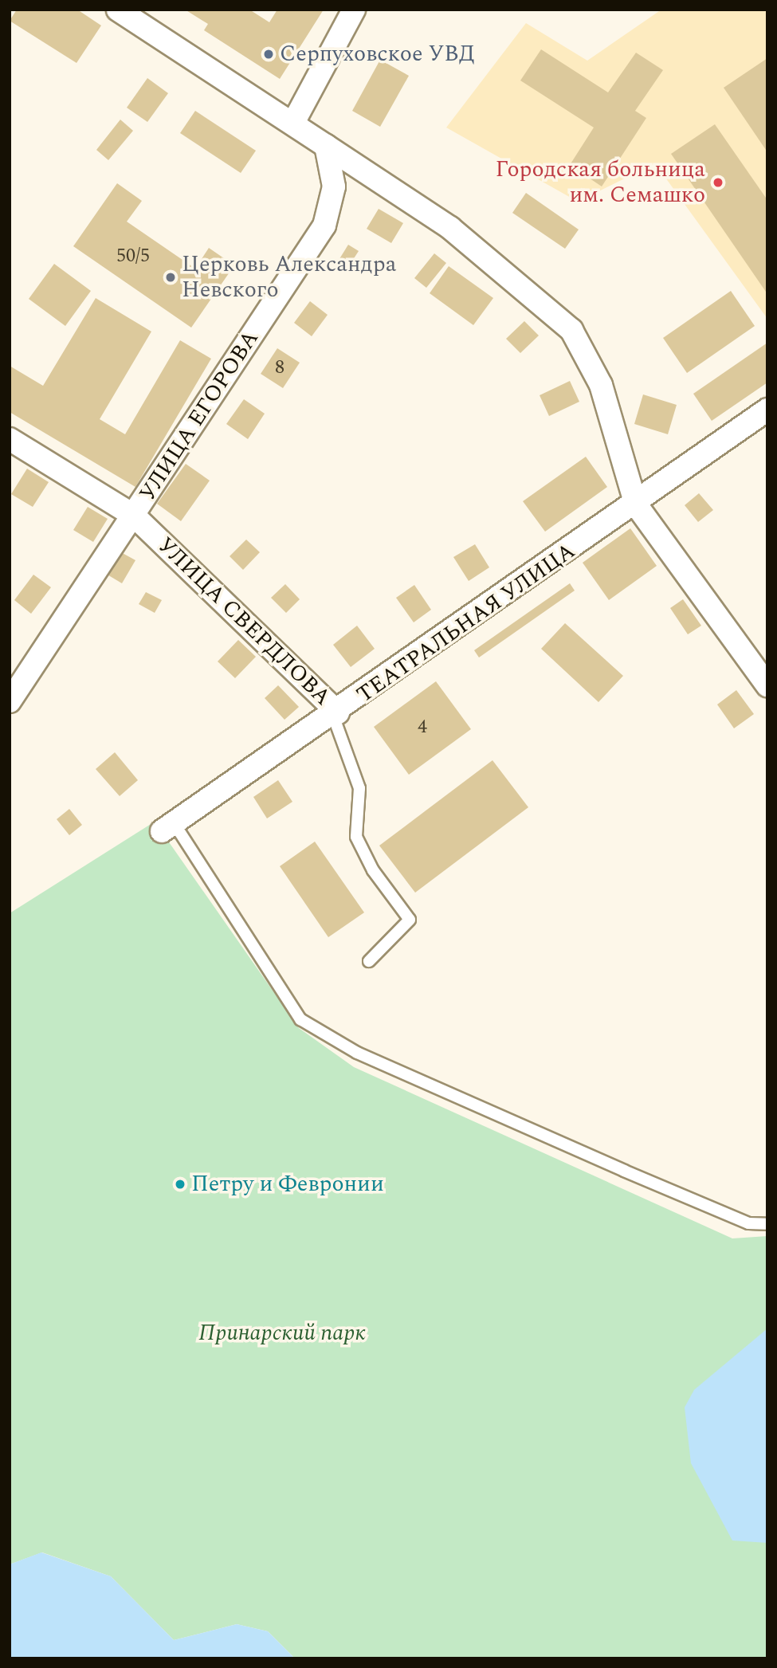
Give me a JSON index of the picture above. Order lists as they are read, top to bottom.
{
  "streets": {
    "street": ["УЛИЦА ЕГОРОВА", "УЛИЦА СВЕРДЛОВА", "ТЕАТРАЛЬНАЯ УЛИЦА"]
  },
  "crossings": [
    ["УЛИЦА ЕГОРОВА", "УЛИЦА СВЕРДЛОВА"],
    ["УЛИЦА СВЕРДЛОВА", "ТЕАТРАЛЬНАЯ УЛИЦА"]
  ],
  "parks": ["Принарский парк"],
  "places": [
    "Серпуховское УВД",
    "Городская больница им. Семашко",
    "Церковь Александра Невского",
    "Петру и Февронии"
  ],
  "house_numbers": ["50/5", "8", "4"]
}
